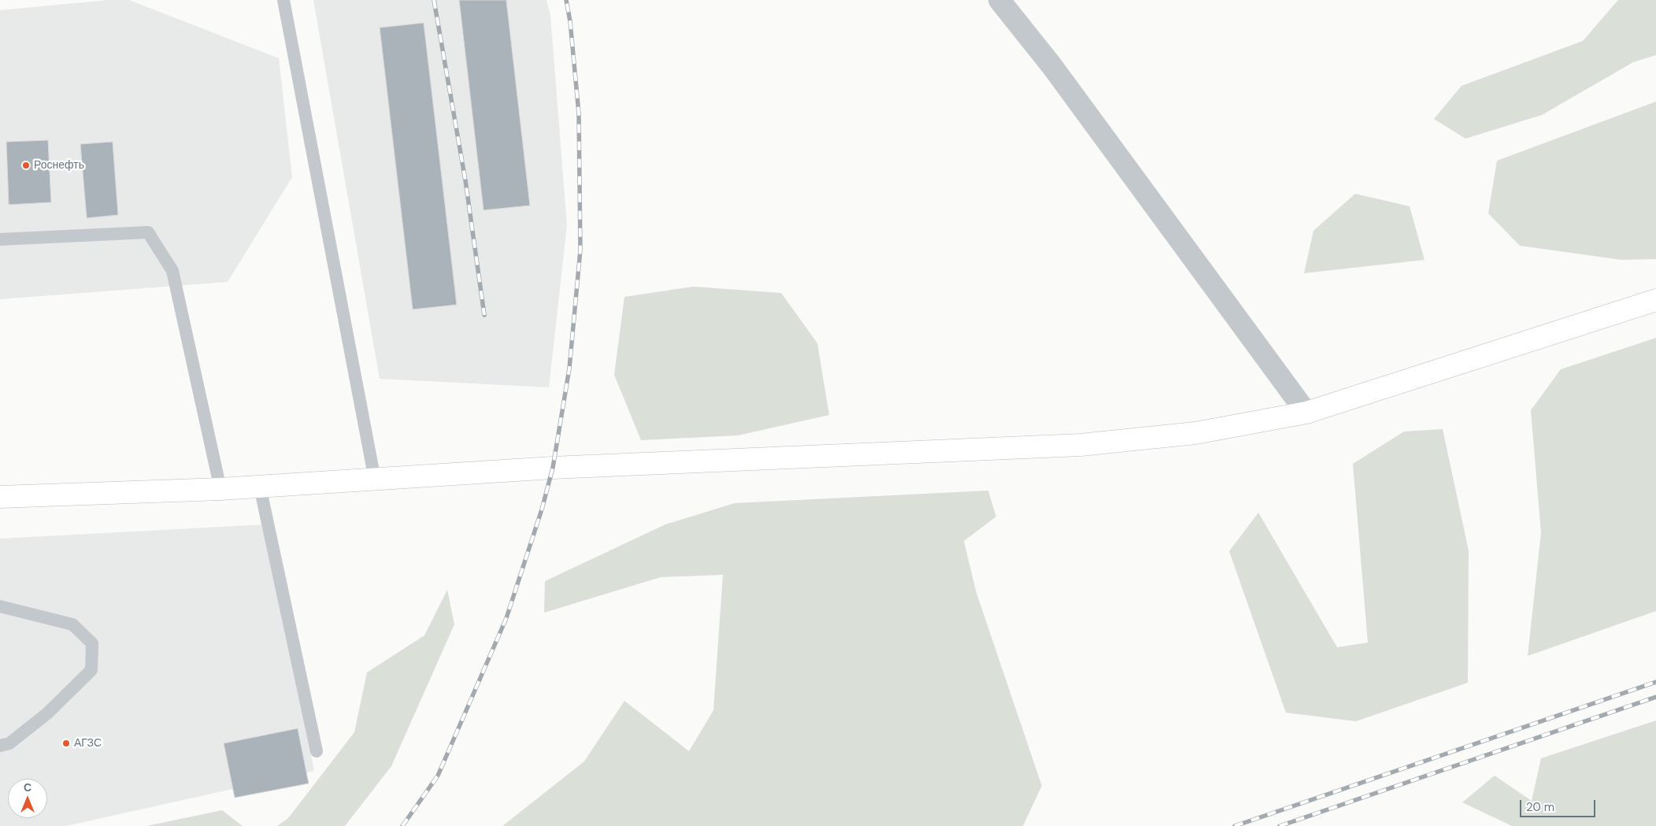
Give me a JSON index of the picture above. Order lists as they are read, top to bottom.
{
  "places": ["Роснефть", "АГЗС"],
  "scale_bar": "20 m",
  "north": "top"
}
